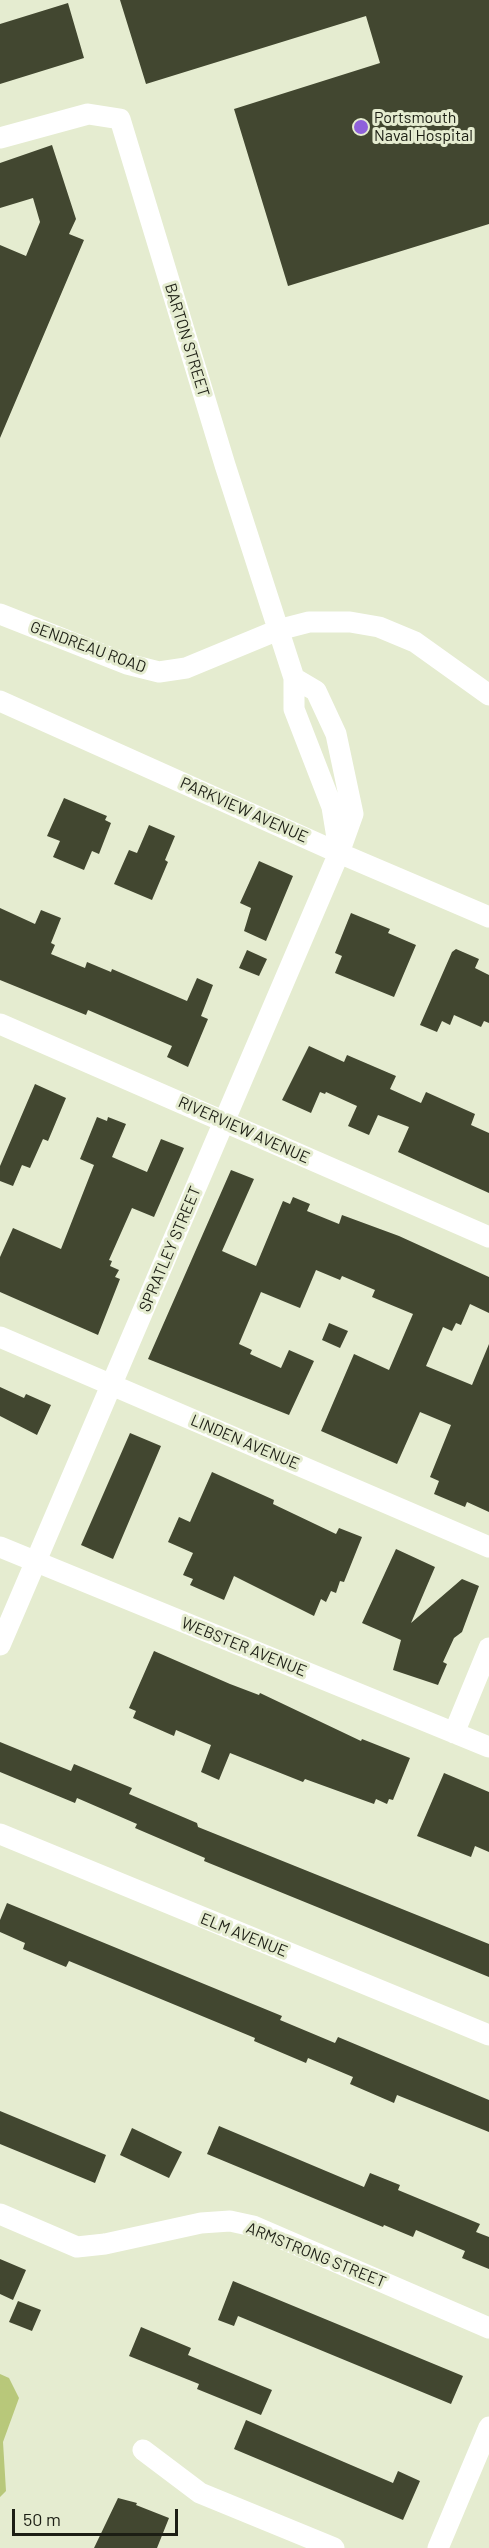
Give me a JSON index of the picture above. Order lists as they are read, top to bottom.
{
  "streets": {
    "street": [
      "BARTON STREET",
      "GENDREAU ROAD",
      "PARKVIEW AVENUE",
      "RIVERVIEW AVENUE",
      "SPRATLEY STREET",
      "LINDEN AVENUE",
      "WEBSTER AVENUE",
      "ELM AVENUE",
      "ARMSTRONG STREET"
    ]
  },
  "crossings": [
    ["BARTON STREET", "GENDREAU ROAD"],
    ["BARTON STREET", "PARKVIEW AVENUE"],
    ["BARTON STREET", "SPRATLEY STREET"],
    ["PARKVIEW AVENUE", "SPRATLEY STREET"],
    ["RIVERVIEW AVENUE", "SPRATLEY STREET"],
    ["SPRATLEY STREET", "LINDEN AVENUE"],
    ["SPRATLEY STREET", "WEBSTER AVENUE"]
  ],
  "places": ["Portsmouth Naval Hospital"],
  "scale_bar": "50 m"
}
